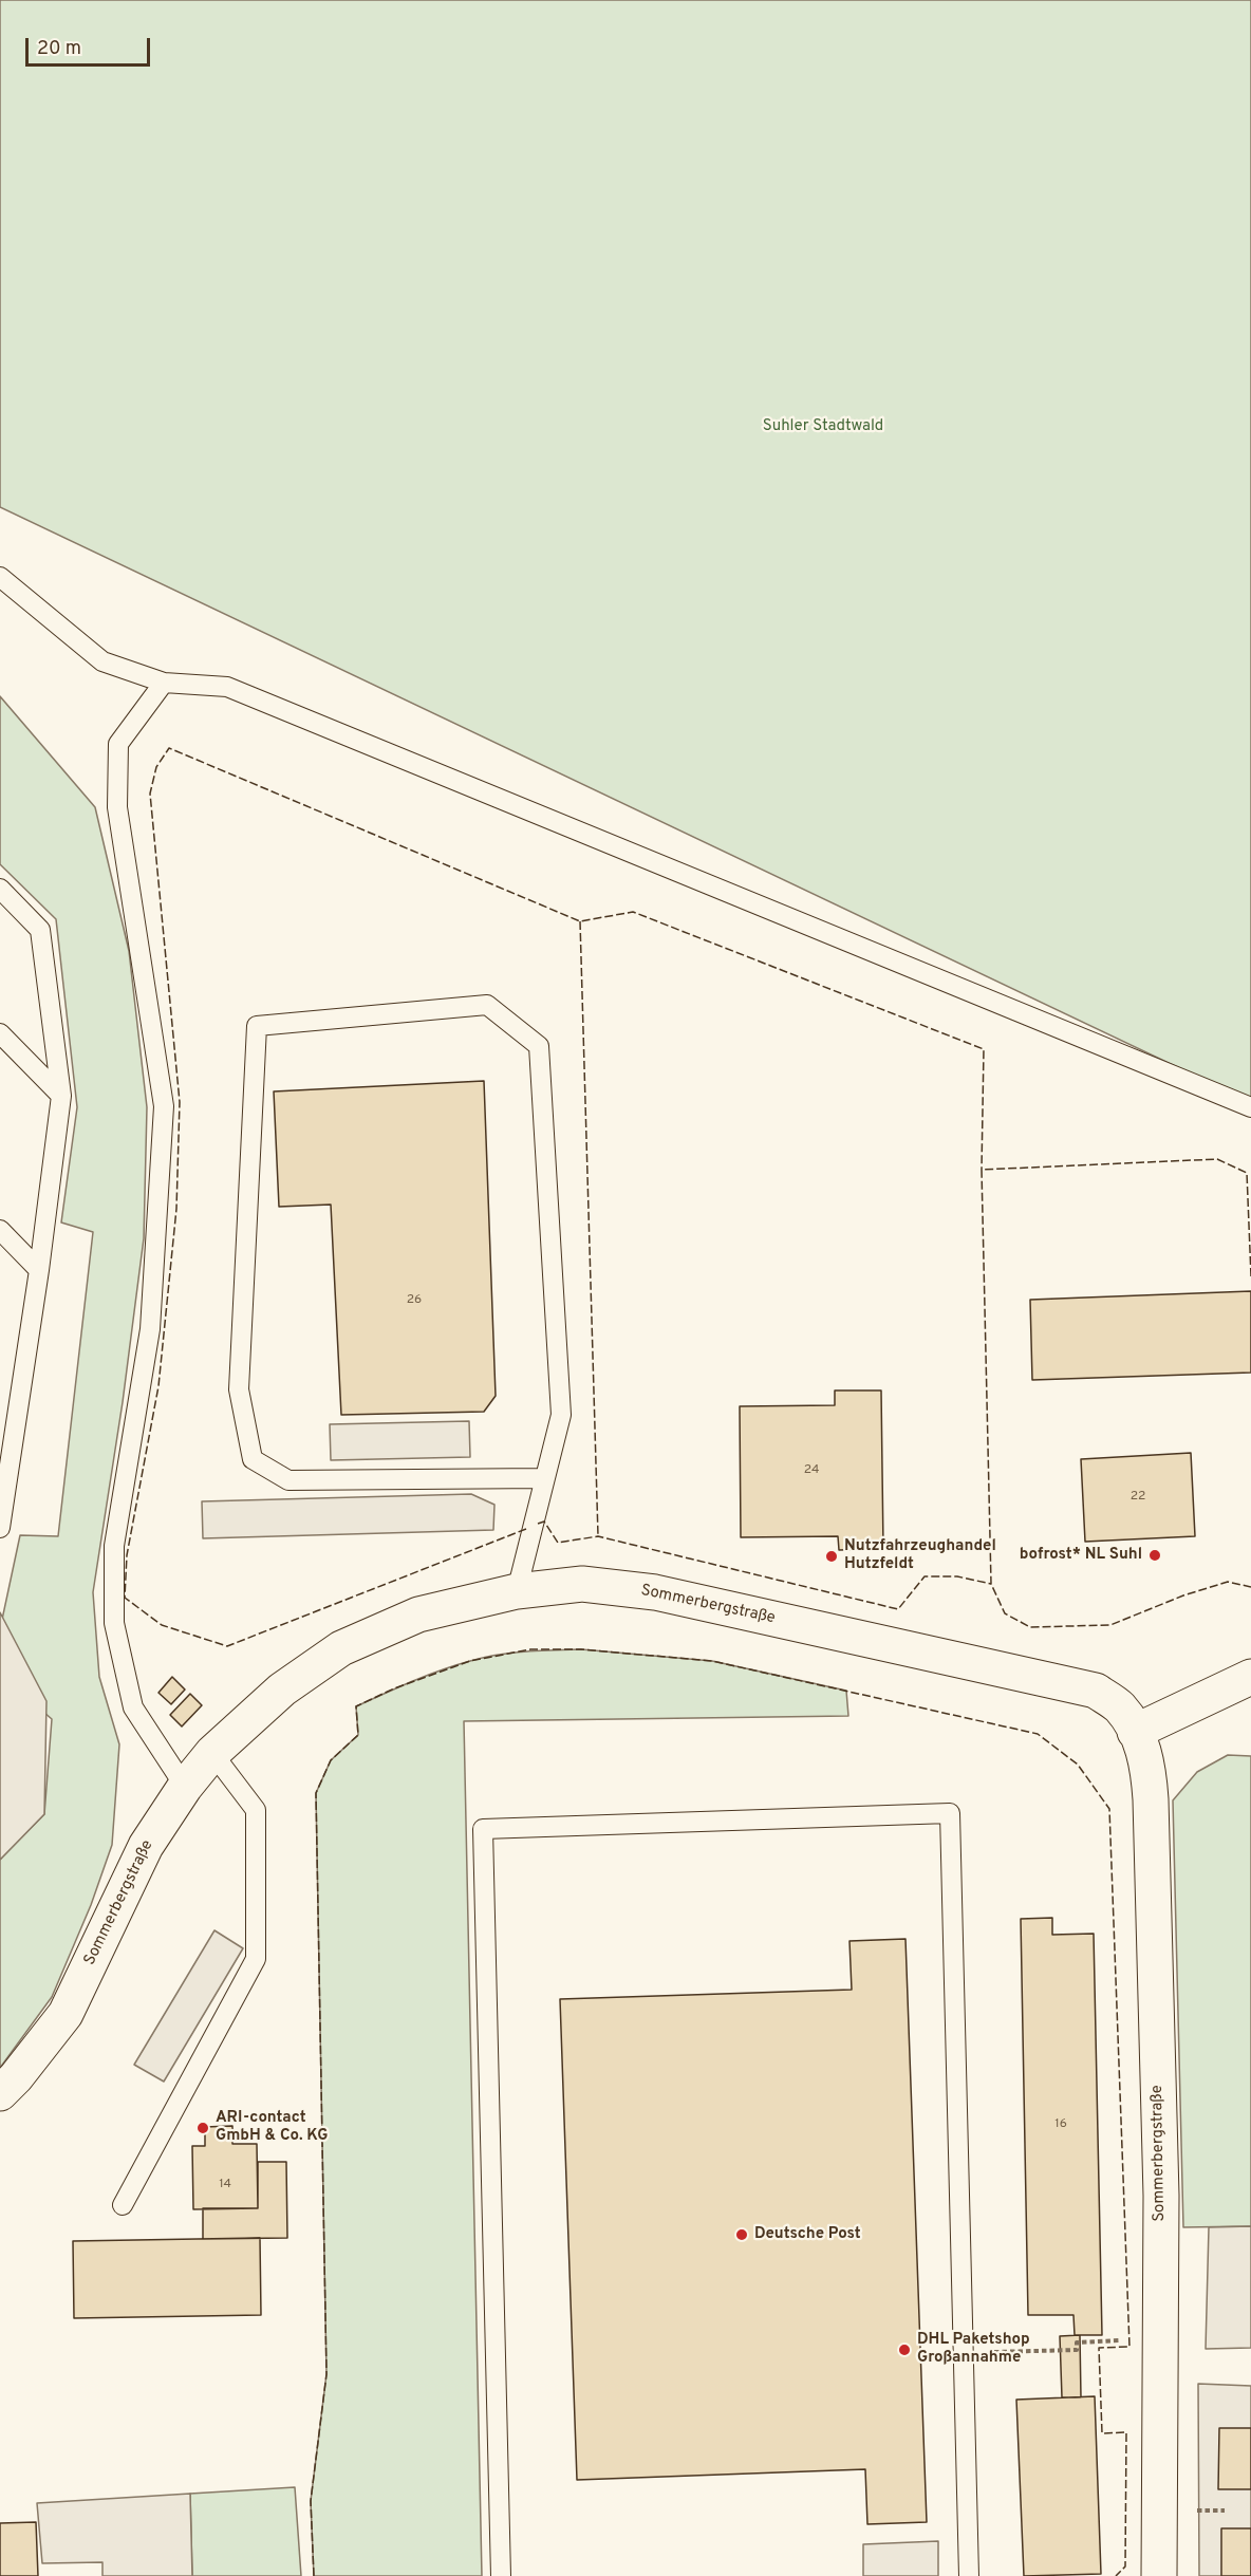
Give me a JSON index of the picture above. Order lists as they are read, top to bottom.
{
  "streets": {
    "street": ["Sommerbergstraße"]
  },
  "parks": ["Suhler Stadtwald"],
  "places": [
    "bofrost* NL Suhl",
    "Nutzfahrzeughandel Hutzfeldt",
    "ARI-contact GmbH & Co. KG",
    "Deutsche Post",
    "DHL Paketshop Großannahme"
  ],
  "house_numbers": [
    "26",
    "24",
    "22",
    "16",
    "14"
  ],
  "scale_bar": "20 m"
}
